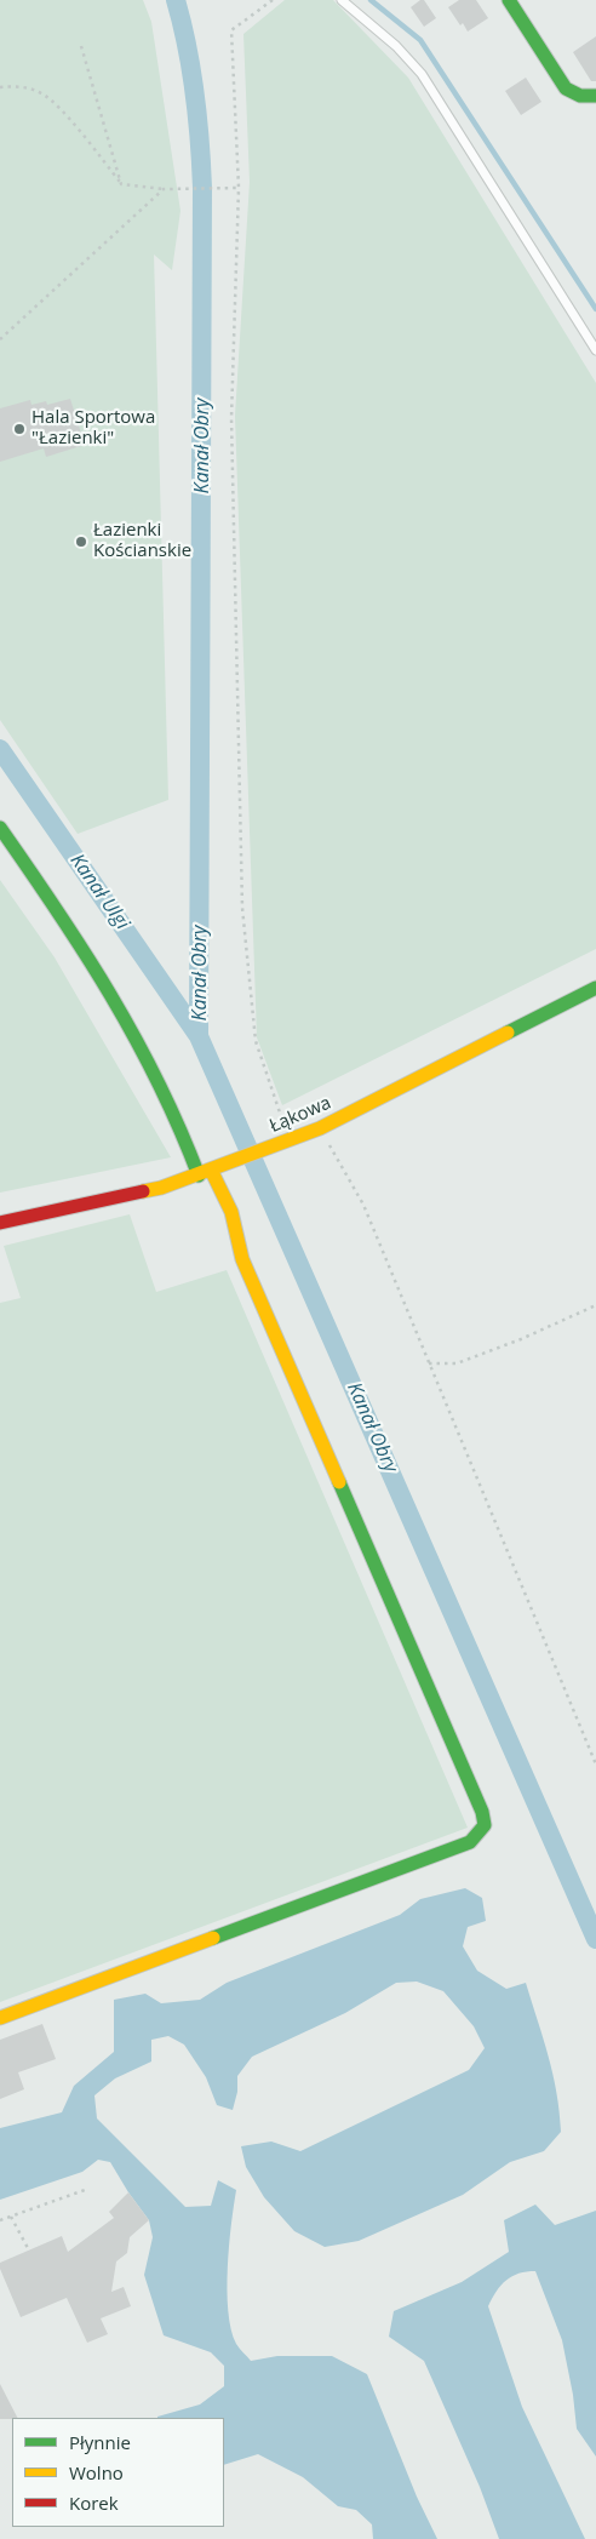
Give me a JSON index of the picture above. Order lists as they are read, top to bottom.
{
  "streets": {
    "street": ["Łąkowa"]
  },
  "water": ["Kanał Obry", "Kanał Ulgi"],
  "places": ["Hala Sportowa \"Łazienki\"", "Łazienki Kościanskie"],
  "legend": ["Płynnie", "Wolno", "Korek"]
}
